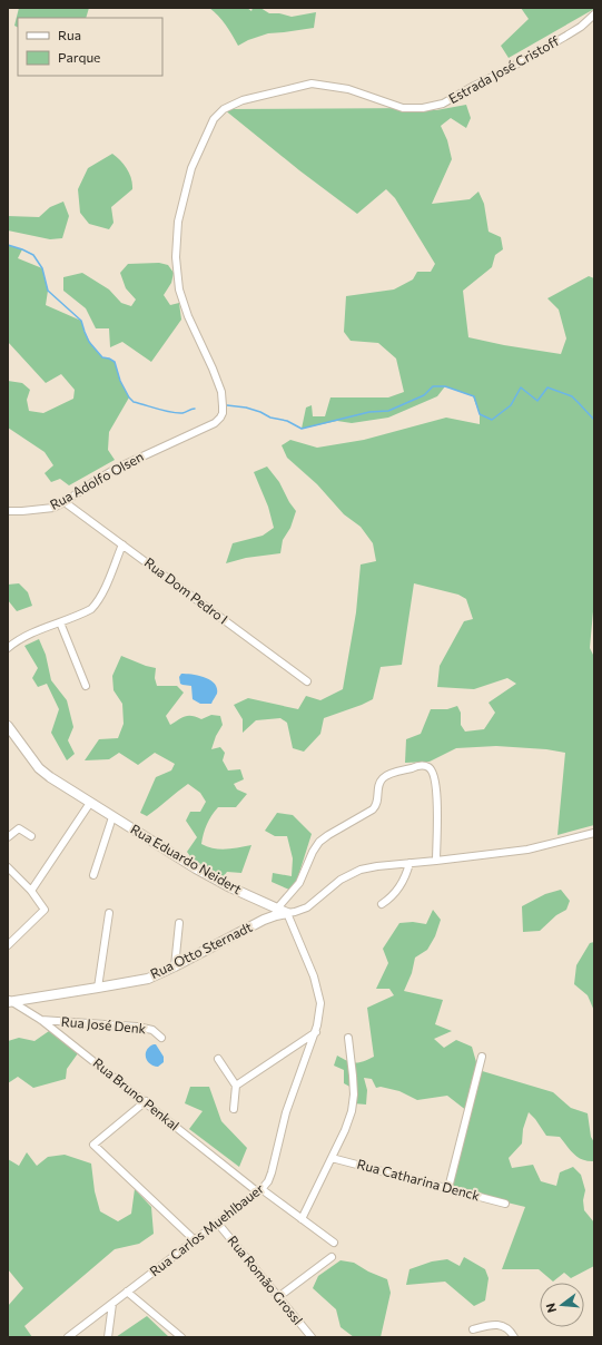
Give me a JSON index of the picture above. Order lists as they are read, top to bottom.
{
  "streets": {
    "main road": ["Rua Eduardo Neidert", "Rua Otto Sternadt"],
    "street": [
      "Estrada José Cristoff",
      "Rua Adolfo Olsen",
      "Rua Dom Pedro I",
      "Rua José Denk",
      "Rua Bruno Penkal",
      "Rua Catharina Denck",
      "Rua Carlos Muehlbauer",
      "Rua Romão Grossl"
    ]
  },
  "crossings": [
    ["Estrada José Cristoff", "Rua Adolfo Olsen"],
    ["Rua Adolfo Olsen", "Rua Dom Pedro I"],
    ["Rua Eduardo Neidert", "Rua Otto Sternadt"],
    ["Rua Eduardo Neidert", "Rua Carlos Muehlbauer"],
    ["Rua Otto Sternadt", "Rua Bruno Penkal"],
    ["Rua Otto Sternadt", "Rua Carlos Muehlbauer"],
    ["Rua José Denk", "Rua Bruno Penkal"],
    ["Rua Bruno Penkal", "Rua Carlos Muehlbauer"],
    ["Rua Carlos Muehlbauer", "Rua Romão Grossl"]
  ],
  "legend": ["Rua", "Parque"],
  "north": "left"
}
